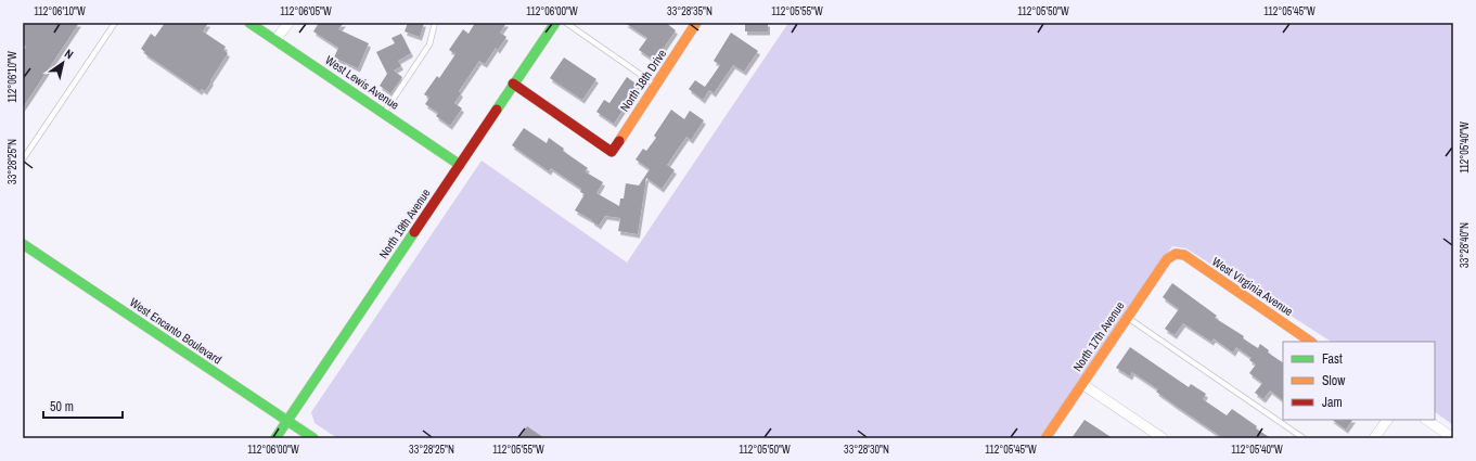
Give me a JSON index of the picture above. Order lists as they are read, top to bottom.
{
  "streets": {
    "street": [
      "North 18th Drive",
      "West Lewis Avenue",
      "North 19th Avenue",
      "West Virginia Avenue",
      "West Encanto Boulevard",
      "North 17th Avenue"
    ]
  },
  "crossings": [
    ["North 18th Drive", "North 19th Avenue"],
    ["West Lewis Avenue", "North 19th Avenue"],
    ["North 19th Avenue", "West Encanto Boulevard"],
    ["West Virginia Avenue", "North 17th Avenue"]
  ],
  "legend": ["Fast", "Slow", "Jam"],
  "scale_bar": "50 m",
  "north": "top right",
  "coordinates": [
    "112°06'10\"W",
    "112°06'05\"W",
    "112°06'00\"W",
    "33°28'35\"N",
    "112°05'55\"W",
    "112°05'50\"W",
    "112°05'45\"W",
    "112°05'40\"W",
    "33°28'25\"N",
    "33°28'40\"N",
    "33°28'30\"N"
  ]
}
